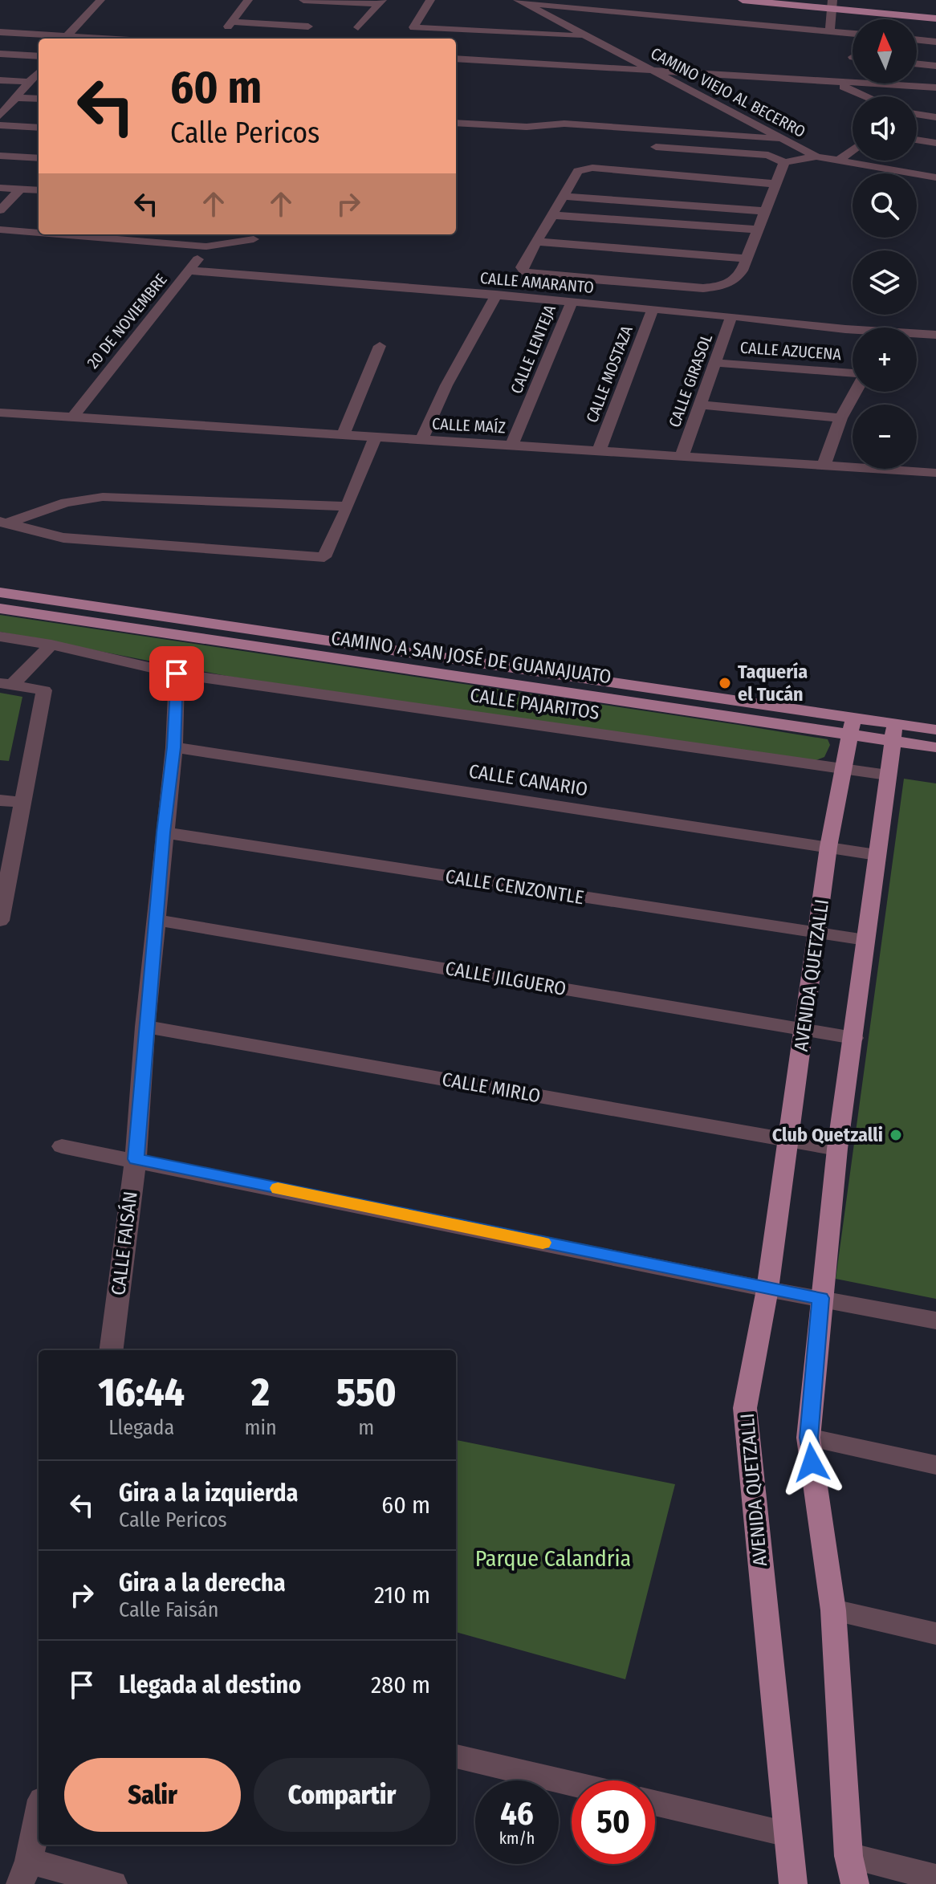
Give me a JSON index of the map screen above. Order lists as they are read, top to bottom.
{
  "streets": {
    "main road": ["CAMINO A SAN JOSÉ DE GUANAJUATO", "AVENIDA QUETZALLI"],
    "street": [
      "CAMINO VIEJO AL BECERRO",
      "CALLE AMARANTO",
      "20 DE NOVIEMBRE",
      "CALLE LENTEJA",
      "CALLE AZUCENA",
      "CALLE MOSTAZA",
      "CALLE GIRASOL",
      "CALLE MAÍZ",
      "CALLE PAJARITOS",
      "CALLE CANARIO",
      "CALLE CENZONTLE",
      "CALLE JILGUERO",
      "CALLE MIRLO",
      "CALLE FAISÁN"
    ]
  },
  "crossings": [
    ["CALLE AMARANTO", "20 DE NOVIEMBRE"],
    ["CALLE AMARANTO", "CALLE LENTEJA"],
    ["CALLE AMARANTO", "CALLE MOSTAZA"],
    ["CALLE AMARANTO", "CALLE GIRASOL"],
    ["20 DE NOVIEMBRE", "CALLE MAÍZ"],
    ["CALLE LENTEJA", "CALLE MAÍZ"],
    ["CALLE AZUCENA", "CALLE GIRASOL"],
    ["CALLE MOSTAZA", "CALLE MAÍZ"],
    ["CALLE GIRASOL", "CALLE MAÍZ"],
    ["CAMINO A SAN JOSÉ DE GUANAJUATO", "AVENIDA QUETZALLI"],
    ["CALLE PAJARITOS", "AVENIDA QUETZALLI"],
    ["CALLE PAJARITOS", "CALLE FAISÁN"],
    ["CALLE CANARIO", "AVENIDA QUETZALLI"],
    ["CALLE CANARIO", "CALLE FAISÁN"],
    ["CALLE CENZONTLE", "AVENIDA QUETZALLI"],
    ["CALLE CENZONTLE", "CALLE FAISÁN"],
    ["AVENIDA QUETZALLI", "CALLE JILGUERO"],
    ["AVENIDA QUETZALLI", "CALLE MIRLO"],
    ["CALLE JILGUERO", "CALLE FAISÁN"],
    ["CALLE MIRLO", "CALLE FAISÁN"]
  ],
  "parks": ["Parque Calandria"],
  "places": ["Taquería el Tucán", "Club Quetzalli"],
  "north": "top",
  "page": {
    "map_buttons": ["+", "−"],
    "turn": ["60 m", "Calle Pericos"],
    "eta": [
      "16:44",
      "Llegada",
      "2",
      "min",
      "550",
      "m"
    ],
    "list": [
      {
        "name": "Gira a la izquierda",
        "note": "Calle Pericos",
        "value": "60 m"
      },
      {
        "name": "Gira a la derecha",
        "note": "Calle Faisán",
        "value": "210 m"
      },
      {
        "name": "Llegada al destino",
        "value": "280 m"
      }
    ],
    "buttons": ["Salir", "Compartir"],
    "speed": "46 km/h",
    "limit": "50"
  }
}
